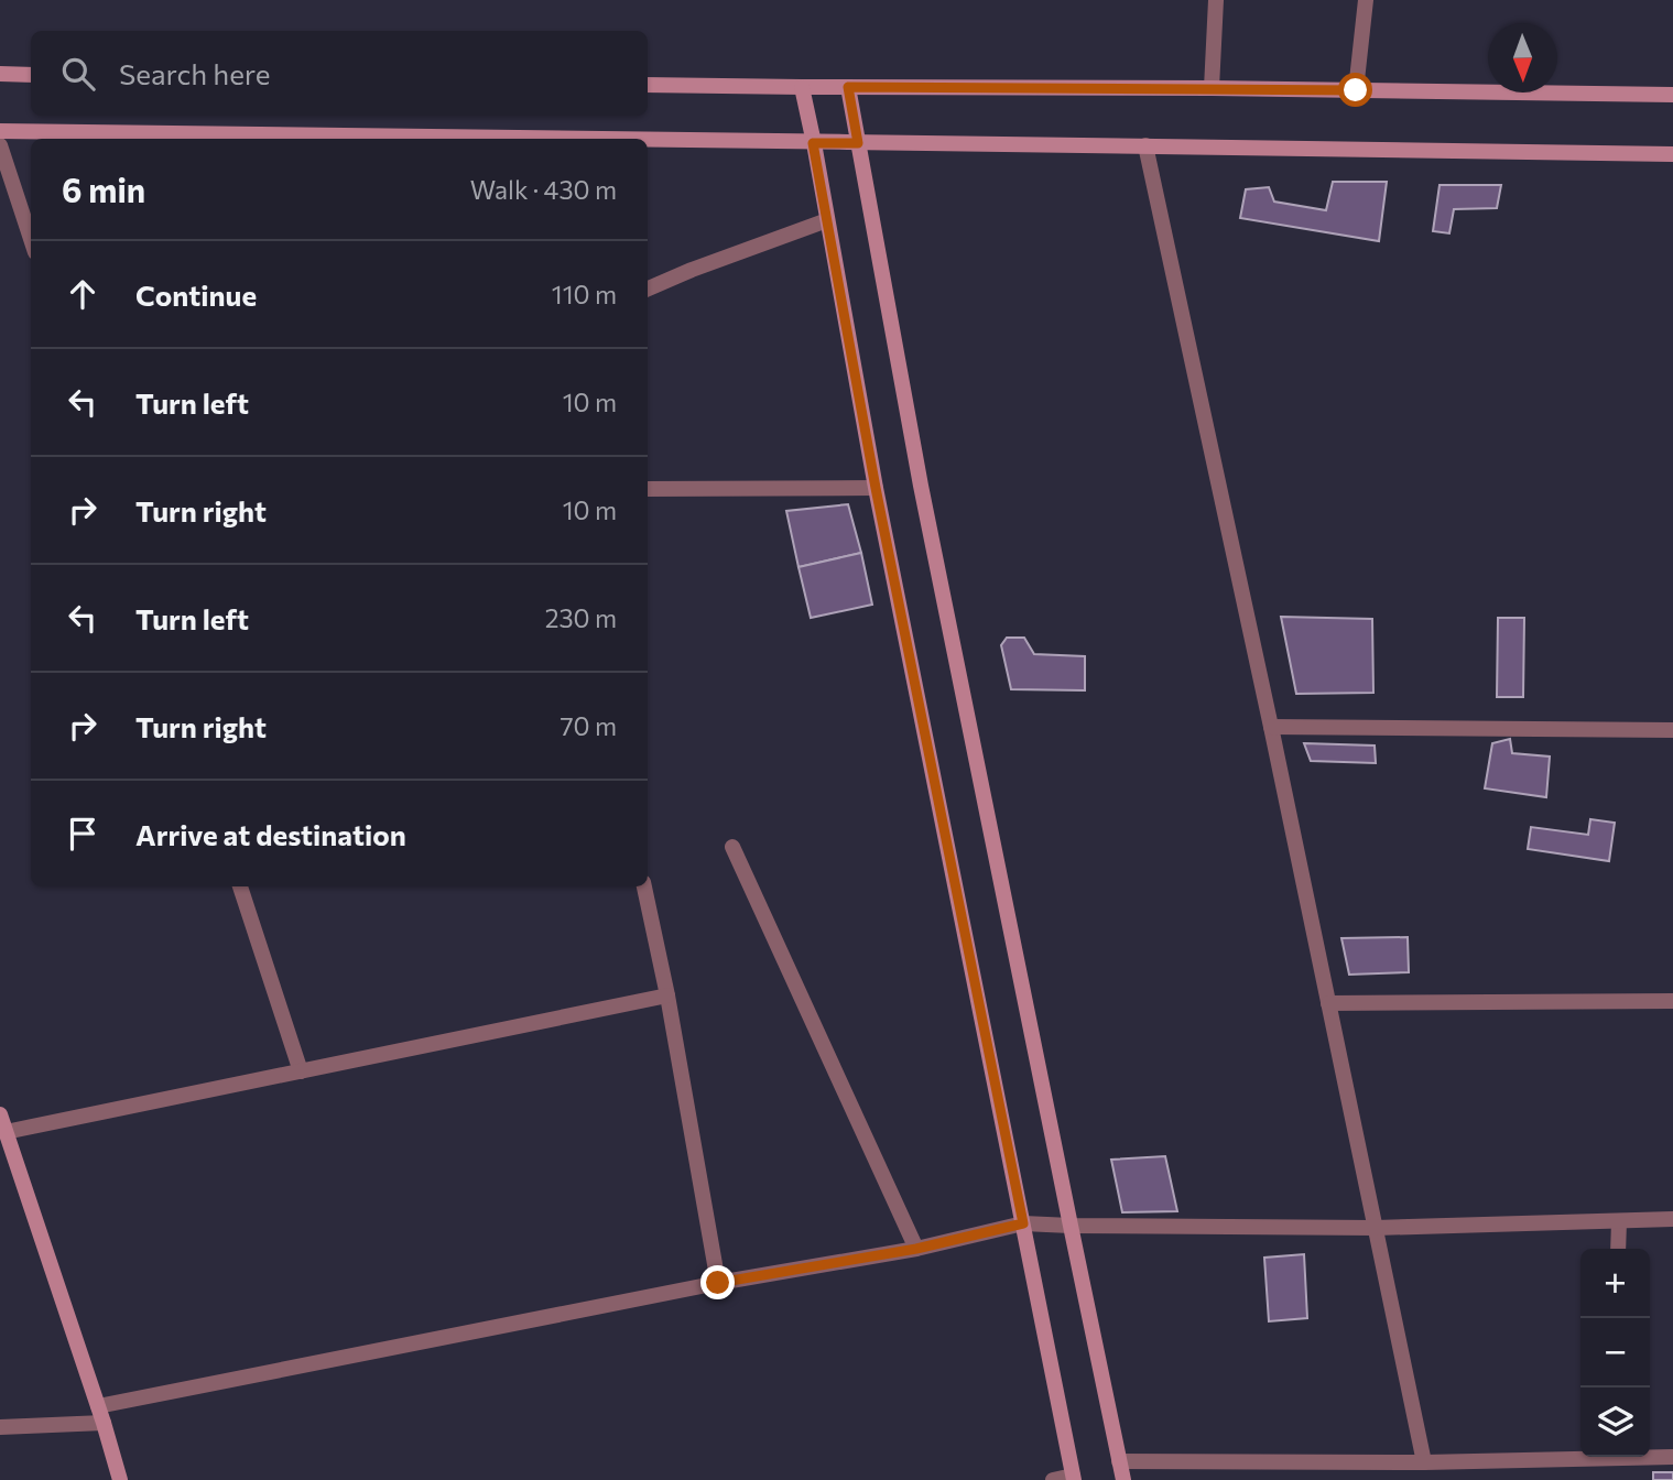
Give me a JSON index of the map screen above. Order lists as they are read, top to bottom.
{
  "north": "bottom",
  "page": {
    "search": "Search here",
    "heading": ["6 min", "Walk · 430 m"],
    "list": [
      ["Continue", "110 m"],
      ["Turn left", "10 m"],
      ["Turn right", "10 m"],
      ["Turn left", "230 m"],
      ["Turn right", "70 m"],
      "Arrive at destination"
    ],
    "map_buttons": ["+", "−"]
  }
}
